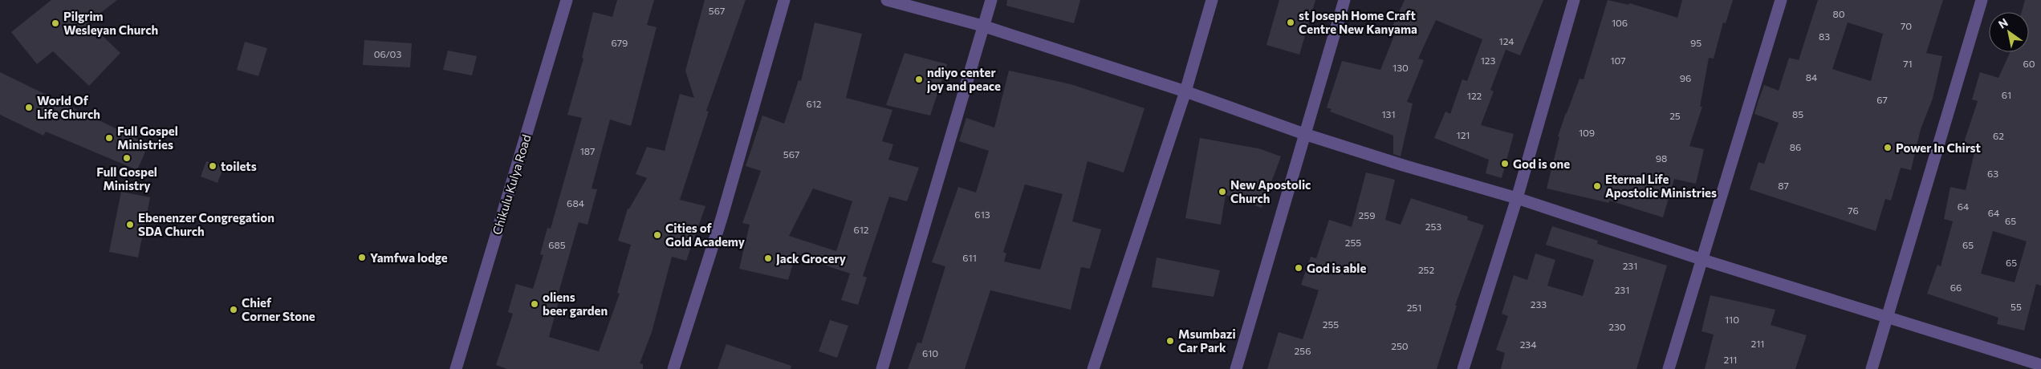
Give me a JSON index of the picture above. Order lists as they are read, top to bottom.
{
  "streets": {
    "street": ["Chikulu Kulya Road"]
  },
  "places": [
    "st Joseph Home Craft Centre New Kanyama",
    "Pilgrim Wesleyan Church",
    "ndiyo center joy and peace",
    "World Of Life Church",
    "Full Gospel Ministries",
    "Power In Chirst",
    "Full Gospel Ministry",
    "God is one",
    "toilets",
    "Eternal Life Apostolic Ministries",
    "New Apostolic Church",
    "Ebenenzer Congregation SDA Church",
    "Cities of Gold Academy",
    "Yamfwa lodge",
    "Jack Grocery",
    "God is able",
    "oliens beer garden",
    "Chief Corner Stone",
    "Msumbazi Car Park"
  ],
  "house_numbers": [
    "567",
    "80",
    "106",
    "70",
    "83",
    "124",
    "679",
    "95",
    "06/03",
    "123",
    "107",
    "71",
    "60",
    "130",
    "84",
    "96",
    "61",
    "122",
    "67",
    "612",
    "131",
    "85",
    "25",
    "109",
    "121",
    "62",
    "86",
    "187",
    "567",
    "98",
    "63",
    "87",
    "684",
    "64",
    "76",
    "64",
    "613",
    "259",
    "65",
    "253",
    "612",
    "255",
    "685",
    "65",
    "611",
    "65",
    "231",
    "252",
    "66",
    "231",
    "233",
    "55",
    "251",
    "110",
    "255",
    "230",
    "211",
    "234",
    "250",
    "256",
    "610",
    "211"
  ],
  "north": "top left"
}
